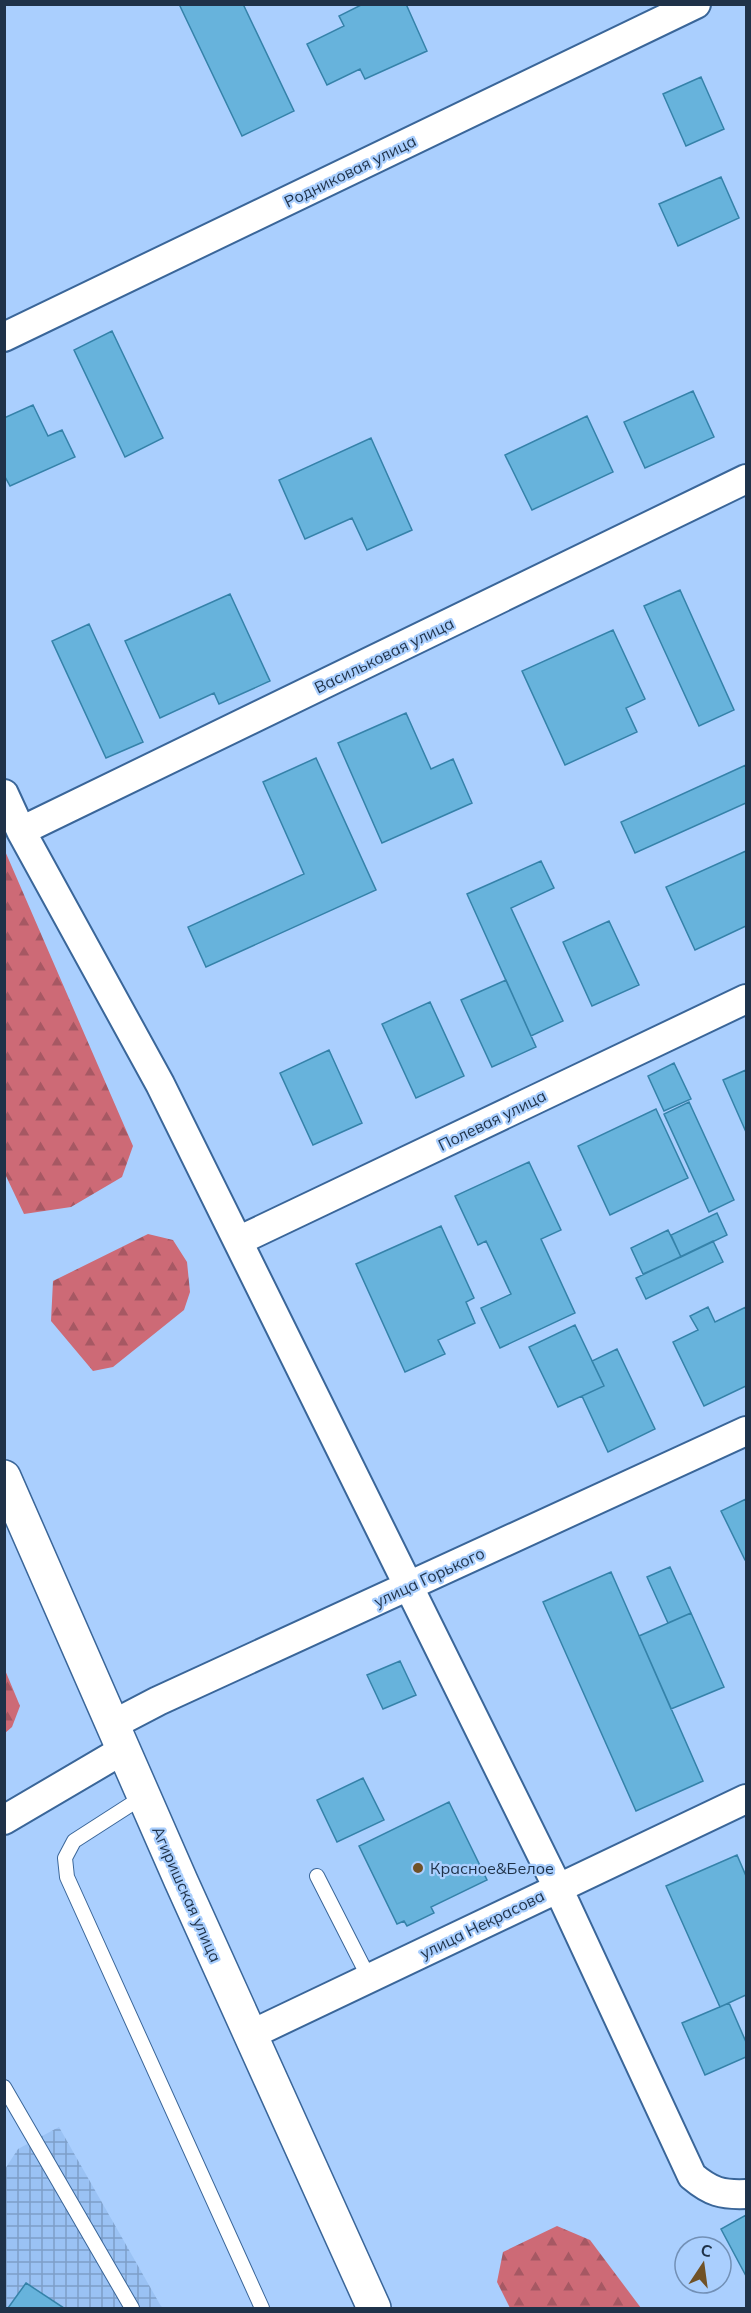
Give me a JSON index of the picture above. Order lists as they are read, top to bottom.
{
  "streets": {
    "street": [
      "Родниковая улица",
      "Васильковая улица",
      "Полевая улица",
      "улица Горького",
      "Агиришская улица",
      "улица Некрасова"
    ]
  },
  "crossings": [
    ["улица Горького", "Агиришская улица"],
    ["Агиришская улица", "улица Некрасова"]
  ],
  "places": ["Красное&Белое"],
  "north": "top"
}
